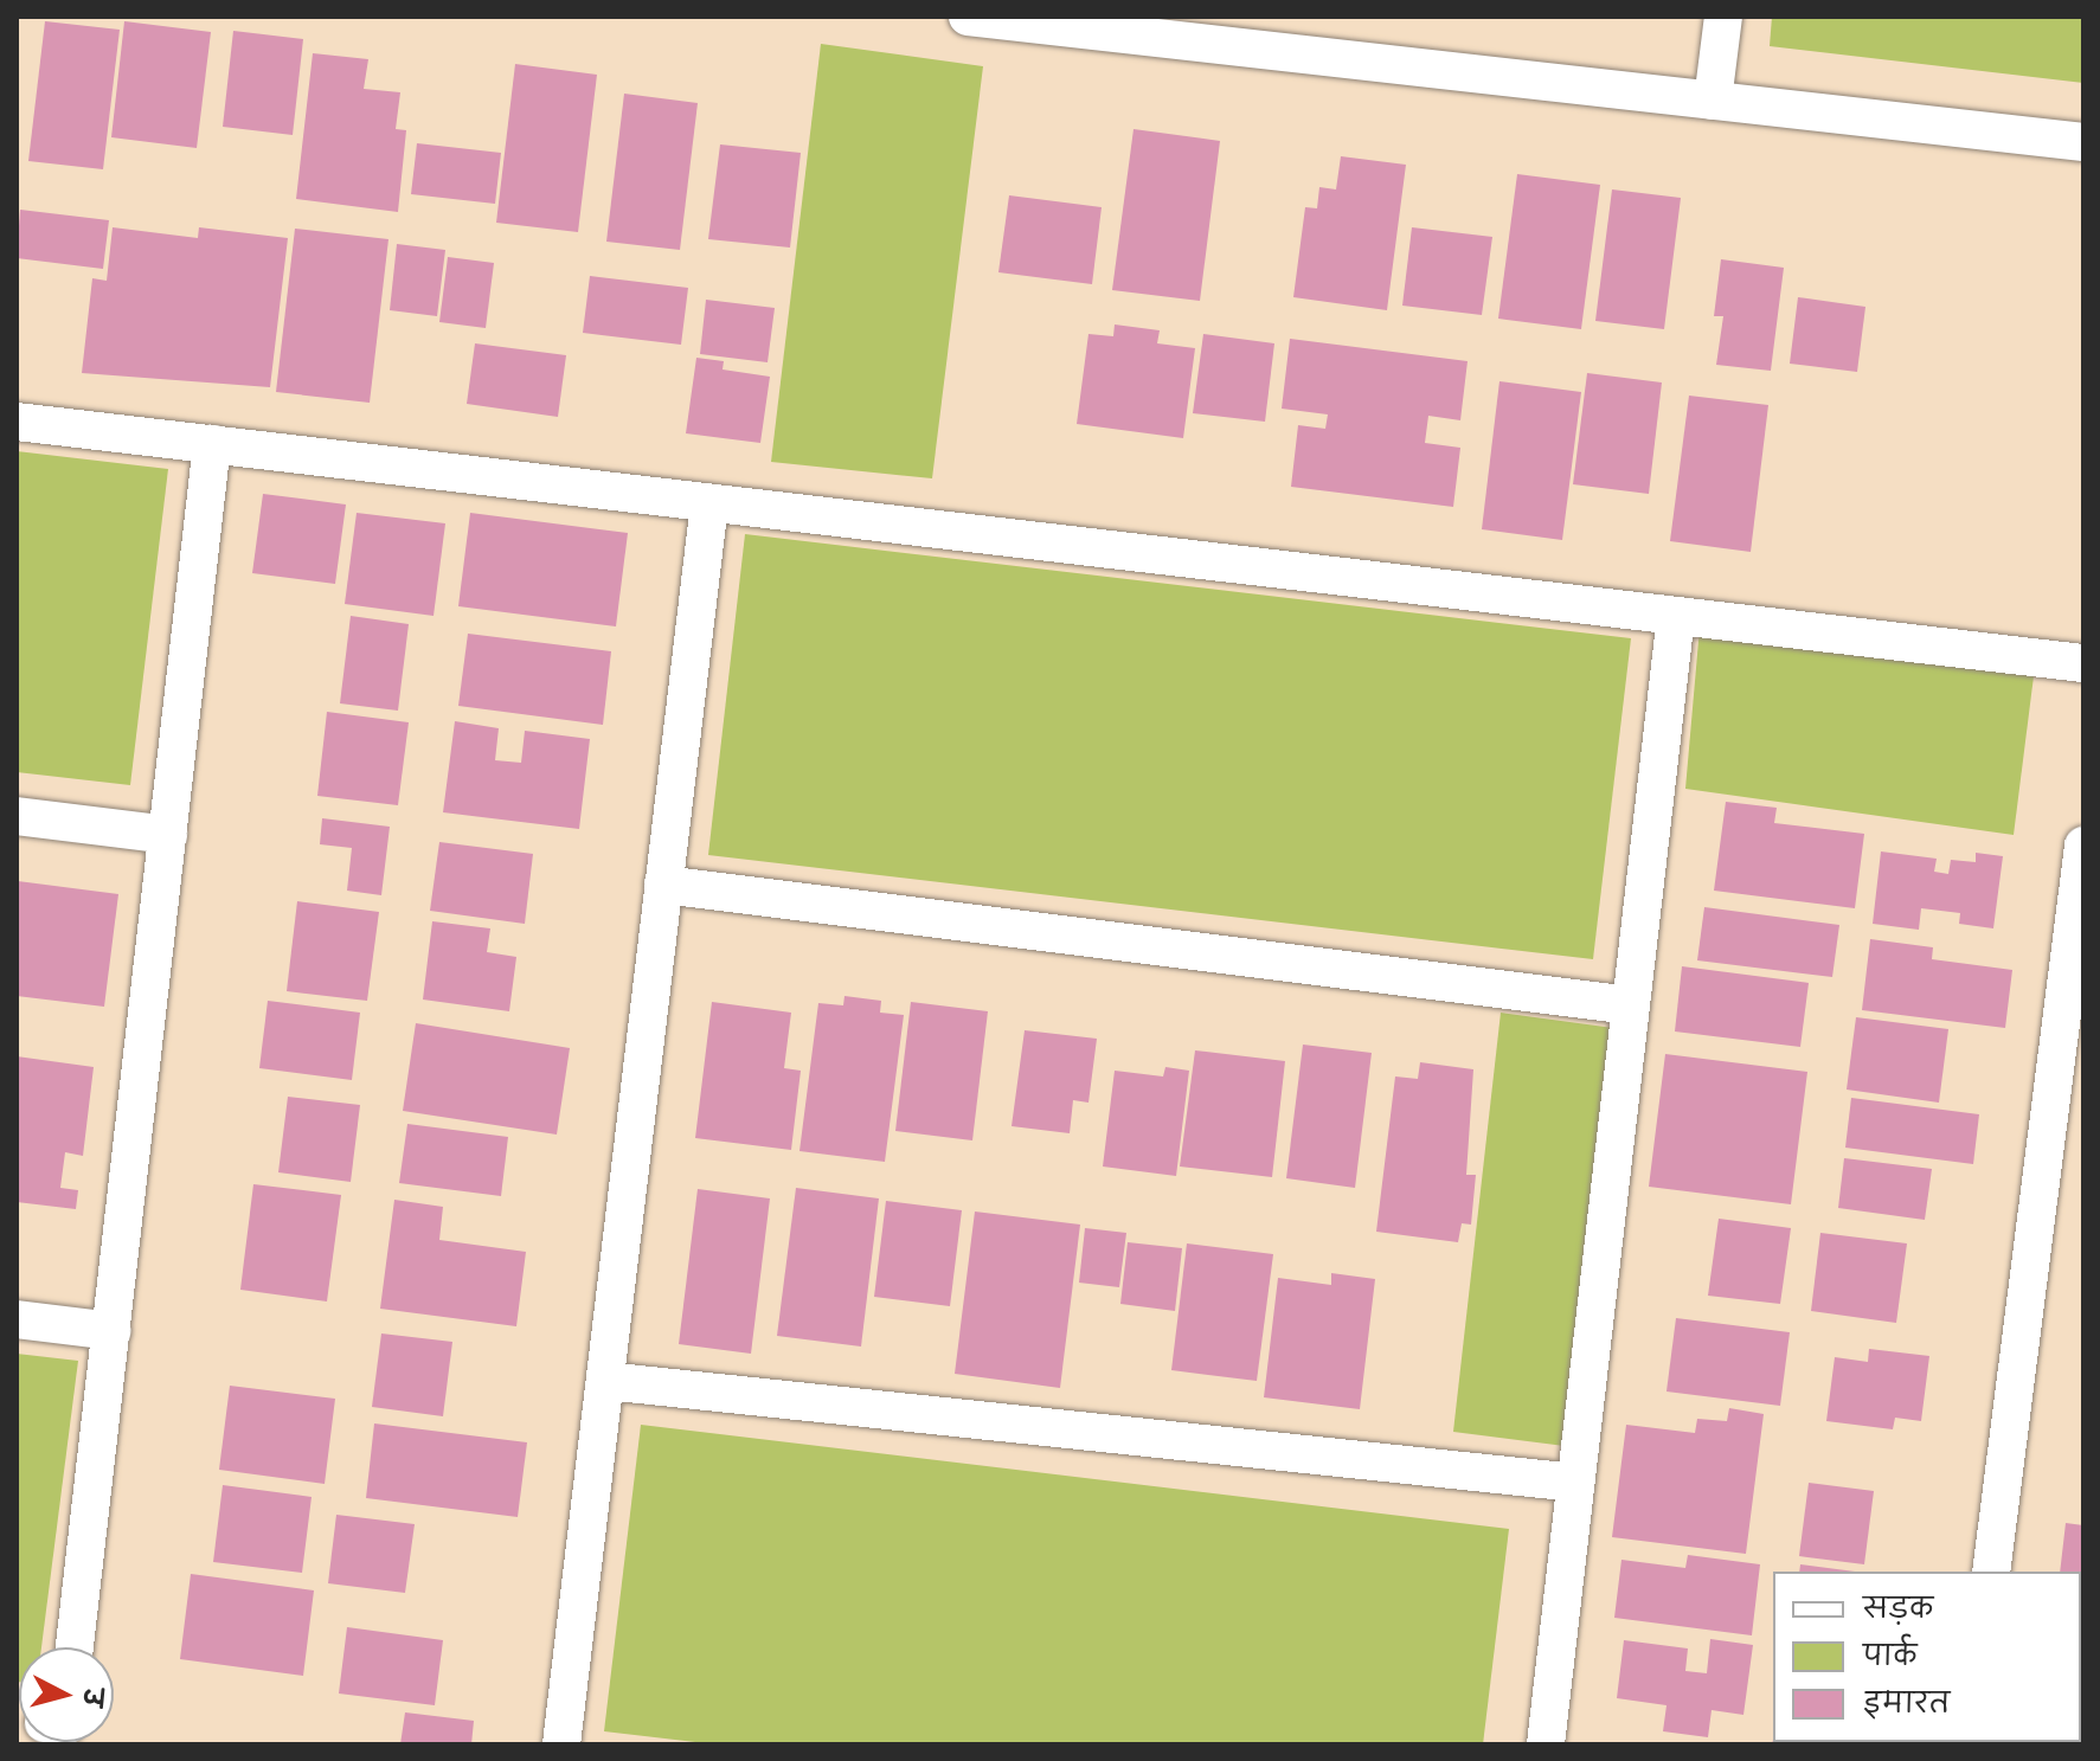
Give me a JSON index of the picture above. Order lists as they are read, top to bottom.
{
  "legend": ["सड़क", "पार्क", "इमारत"],
  "north": "right"
}
